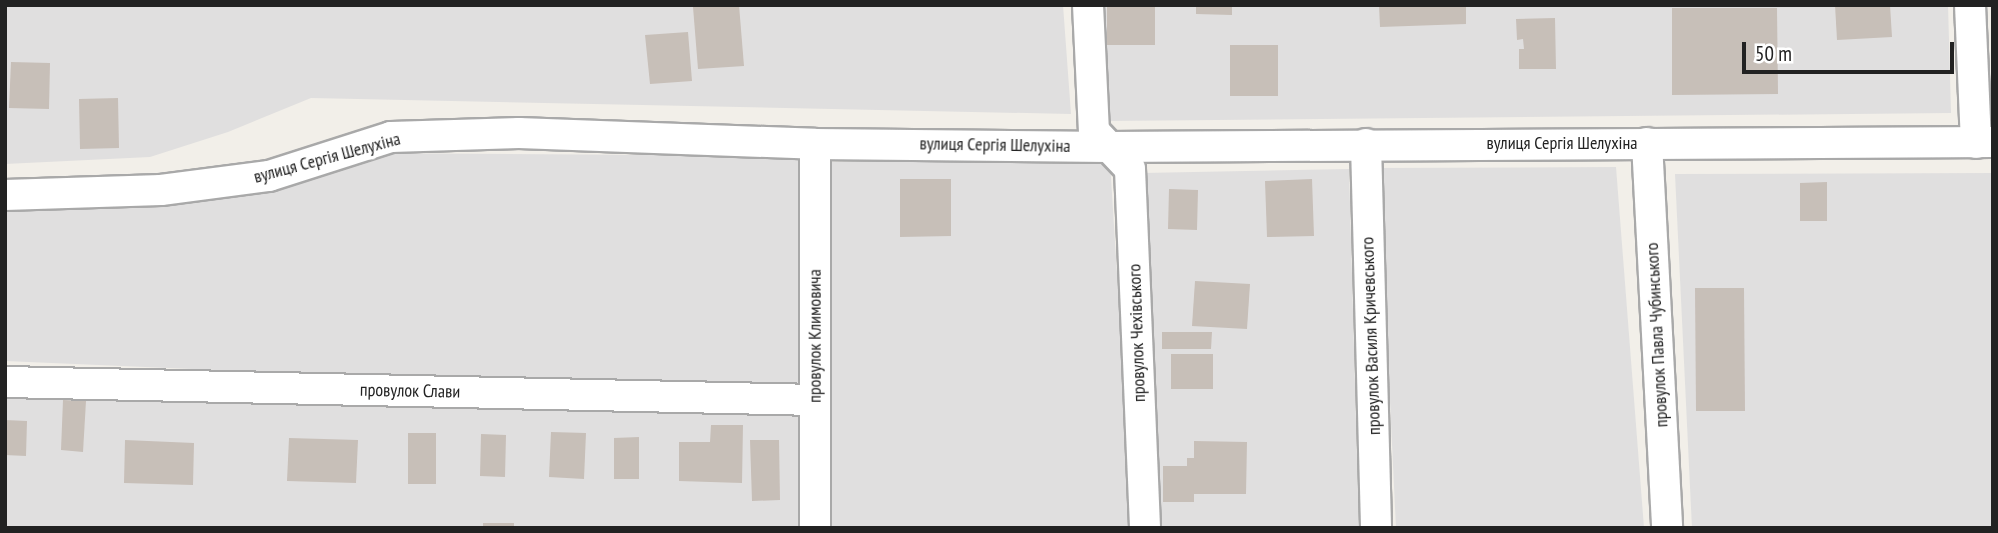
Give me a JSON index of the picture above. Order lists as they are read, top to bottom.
{
  "streets": {
    "street": [
      "вулиця Сергія Шелухіна",
      "провулок Чехівського",
      "провулок Павла Чубинського",
      "провулок Климовича",
      "провулок Василя Кричевського",
      "провулок Слави"
    ]
  },
  "crossings": [
    ["вулиця Сергія Шелухіна", "провулок Чехівського"],
    ["вулиця Сергія Шелухіна", "провулок Павла Чубинського"],
    ["вулиця Сергія Шелухіна", "провулок Климовича"],
    ["вулиця Сергія Шелухіна", "провулок Василя Кричевського"],
    ["провулок Климовича", "провулок Слави"]
  ],
  "scale_bar": "50 m"
}
